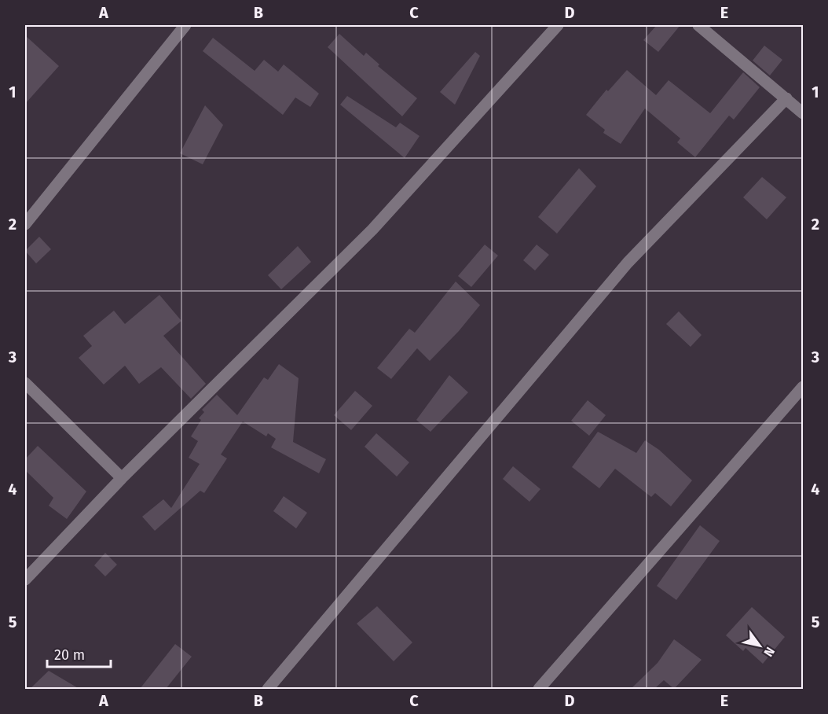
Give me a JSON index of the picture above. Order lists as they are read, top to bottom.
{
  "scale_bar": "20 m",
  "north": "bottom right",
  "grid": {
    "columns": [
      "A",
      "B",
      "C",
      "D",
      "E"
    ],
    "rows": [
      "1",
      "2",
      "3",
      "4",
      "5"
    ]
  }
}
